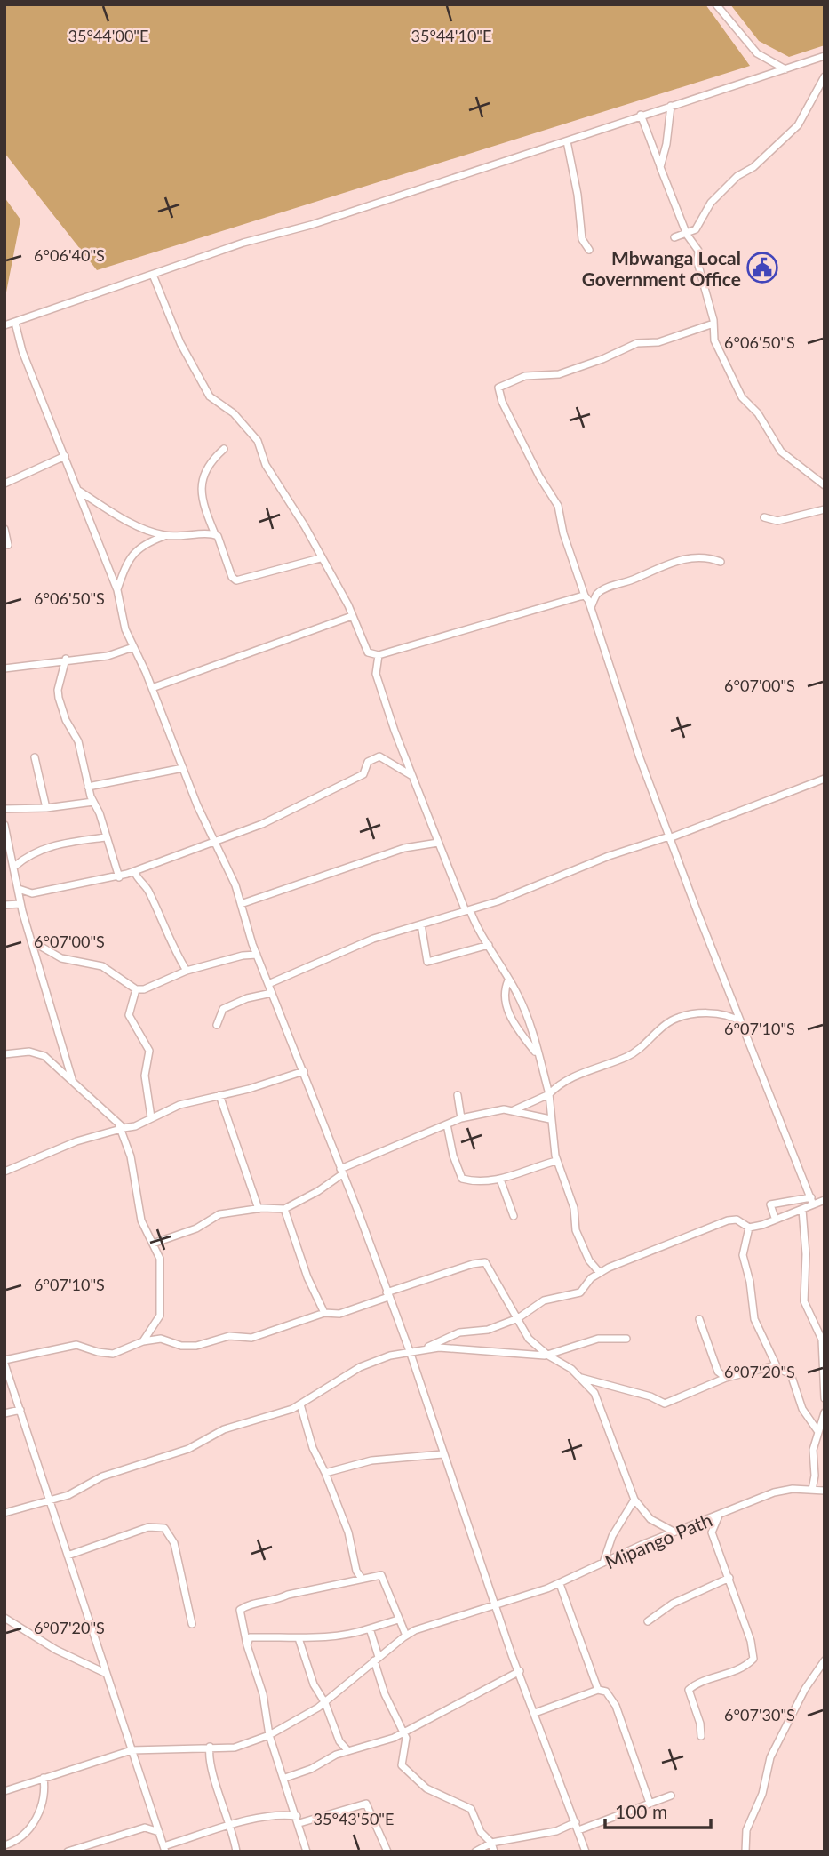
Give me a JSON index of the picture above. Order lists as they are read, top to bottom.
{
  "streets": {
    "street": ["Mipango Path"]
  },
  "places": {
    "public building": ["Mbwanga Local Government Office"]
  },
  "scale_bar": "100 m",
  "coordinates": [
    "35°44'00\"E",
    "35°44'10\"E",
    "6°06'40\"S",
    "6°06'50\"S",
    "6°07'00\"S",
    "6°07'10\"S",
    "6°07'20\"S",
    "6°07'30\"S",
    "35°43'50\"E"
  ]
}
